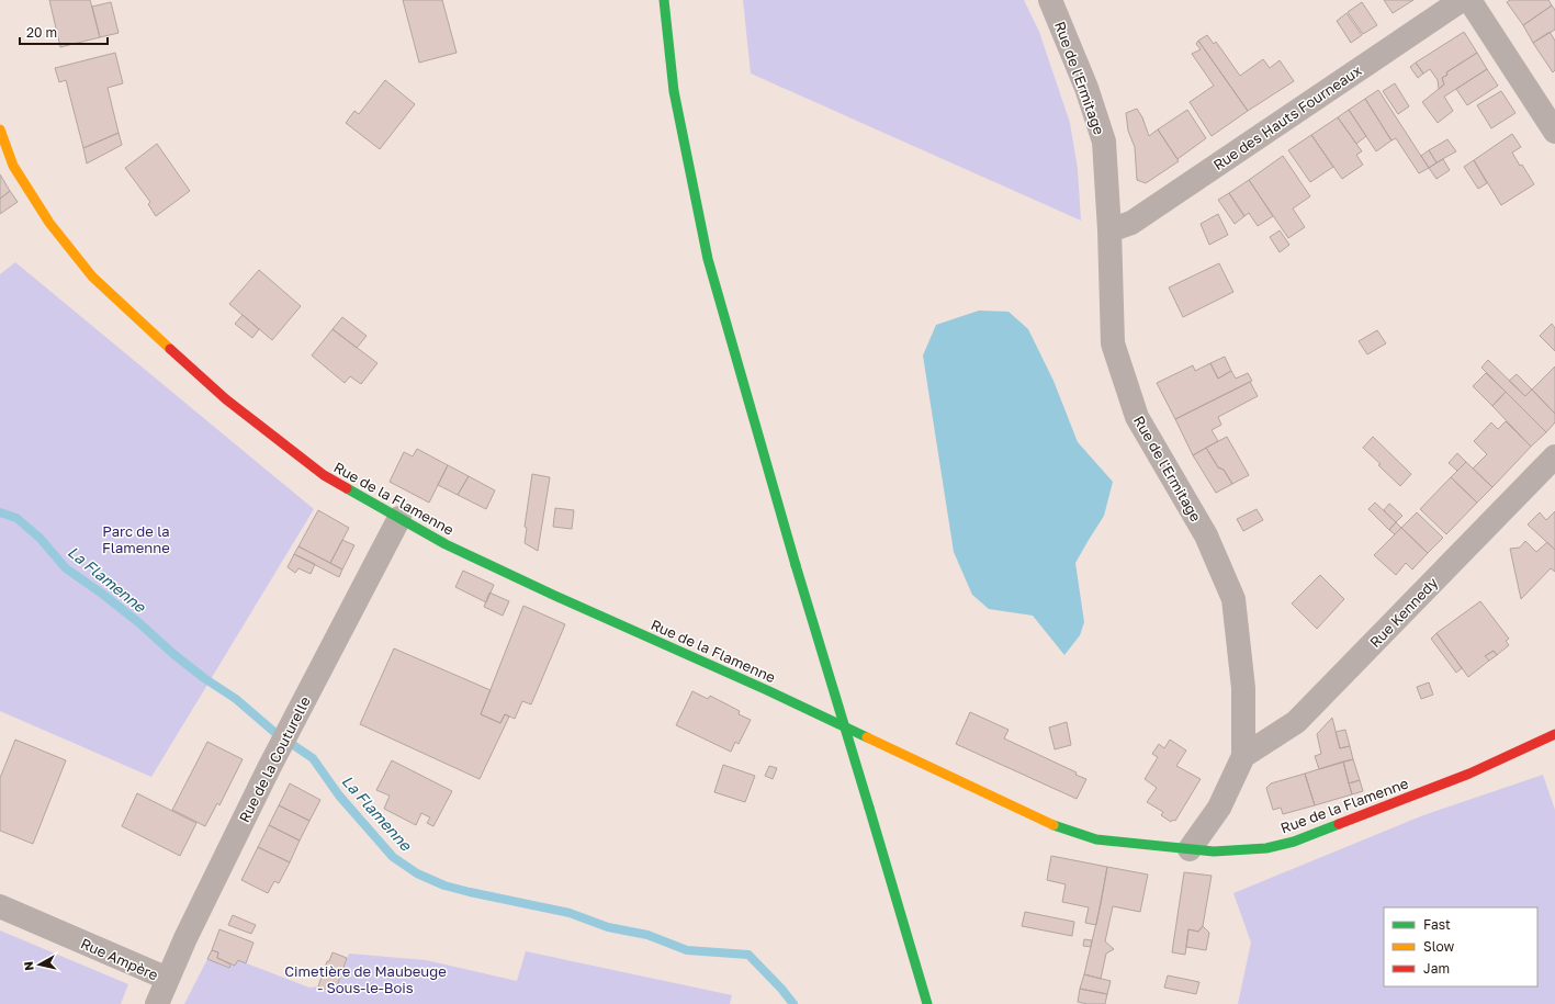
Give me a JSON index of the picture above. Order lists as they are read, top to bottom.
{
  "streets": {
    "street": [
      "Rue de l'Ermitage",
      "Rue des Hauts Fourneaux",
      "Rue de la Flamenne",
      "Rue Kennedy",
      "Rue de la Couturelle",
      "Rue Ampère"
    ]
  },
  "crossings": [
    ["Rue de l'Ermitage", "Rue des Hauts Fourneaux"],
    ["Rue de l'Ermitage", "Rue de la Flamenne"],
    ["Rue de l'Ermitage", "Rue Kennedy"],
    ["Rue de la Flamenne", "Rue de la Couturelle"],
    ["Rue de la Couturelle", "Rue Ampère"]
  ],
  "water": ["La Flamenne"],
  "parks": ["Parc de la Flamenne", "Cimetière de Maubeuge - Sous-le-Bois"],
  "legend": ["Fast", "Slow", "Jam"],
  "scale_bar": "20 m",
  "north": "left"
}
